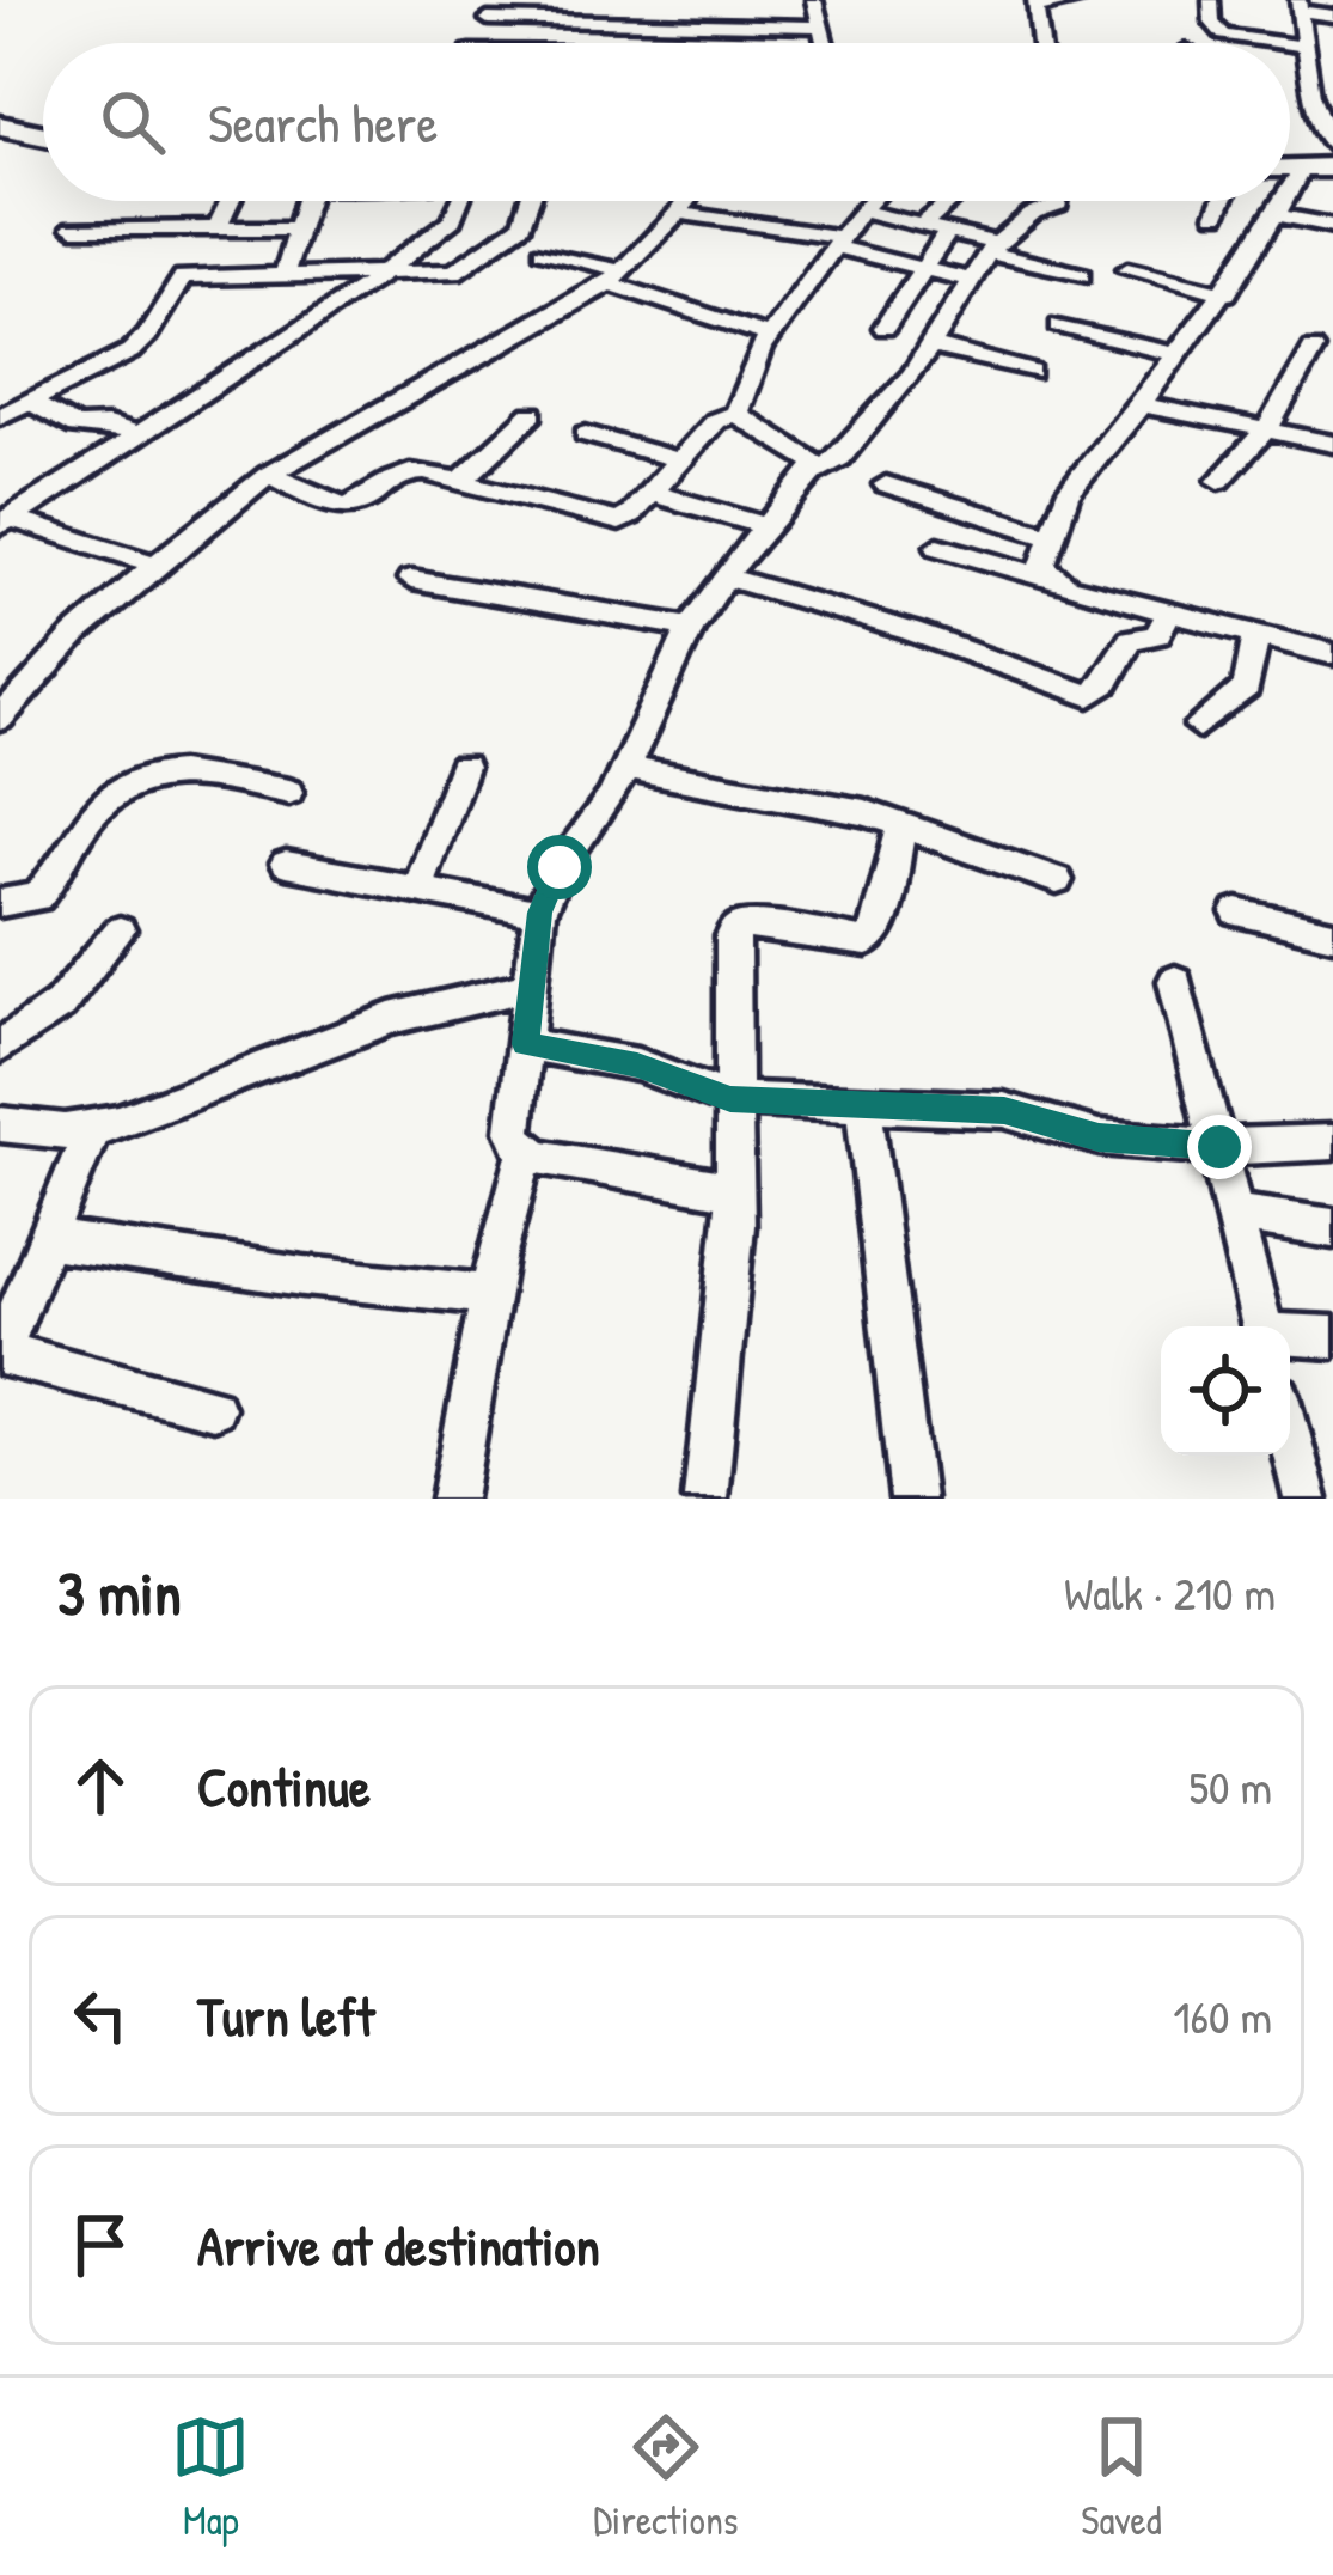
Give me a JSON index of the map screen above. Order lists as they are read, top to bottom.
{
  "page": {
    "search": "Search here",
    "heading": ["3 min", "Walk · 210 m"],
    "list": [
      ["Continue", "50 m"],
      ["Turn left", "160 m"],
      "Arrive at destination"
    ],
    "nav": ["Map", "Directions", "Saved"]
  }
}
